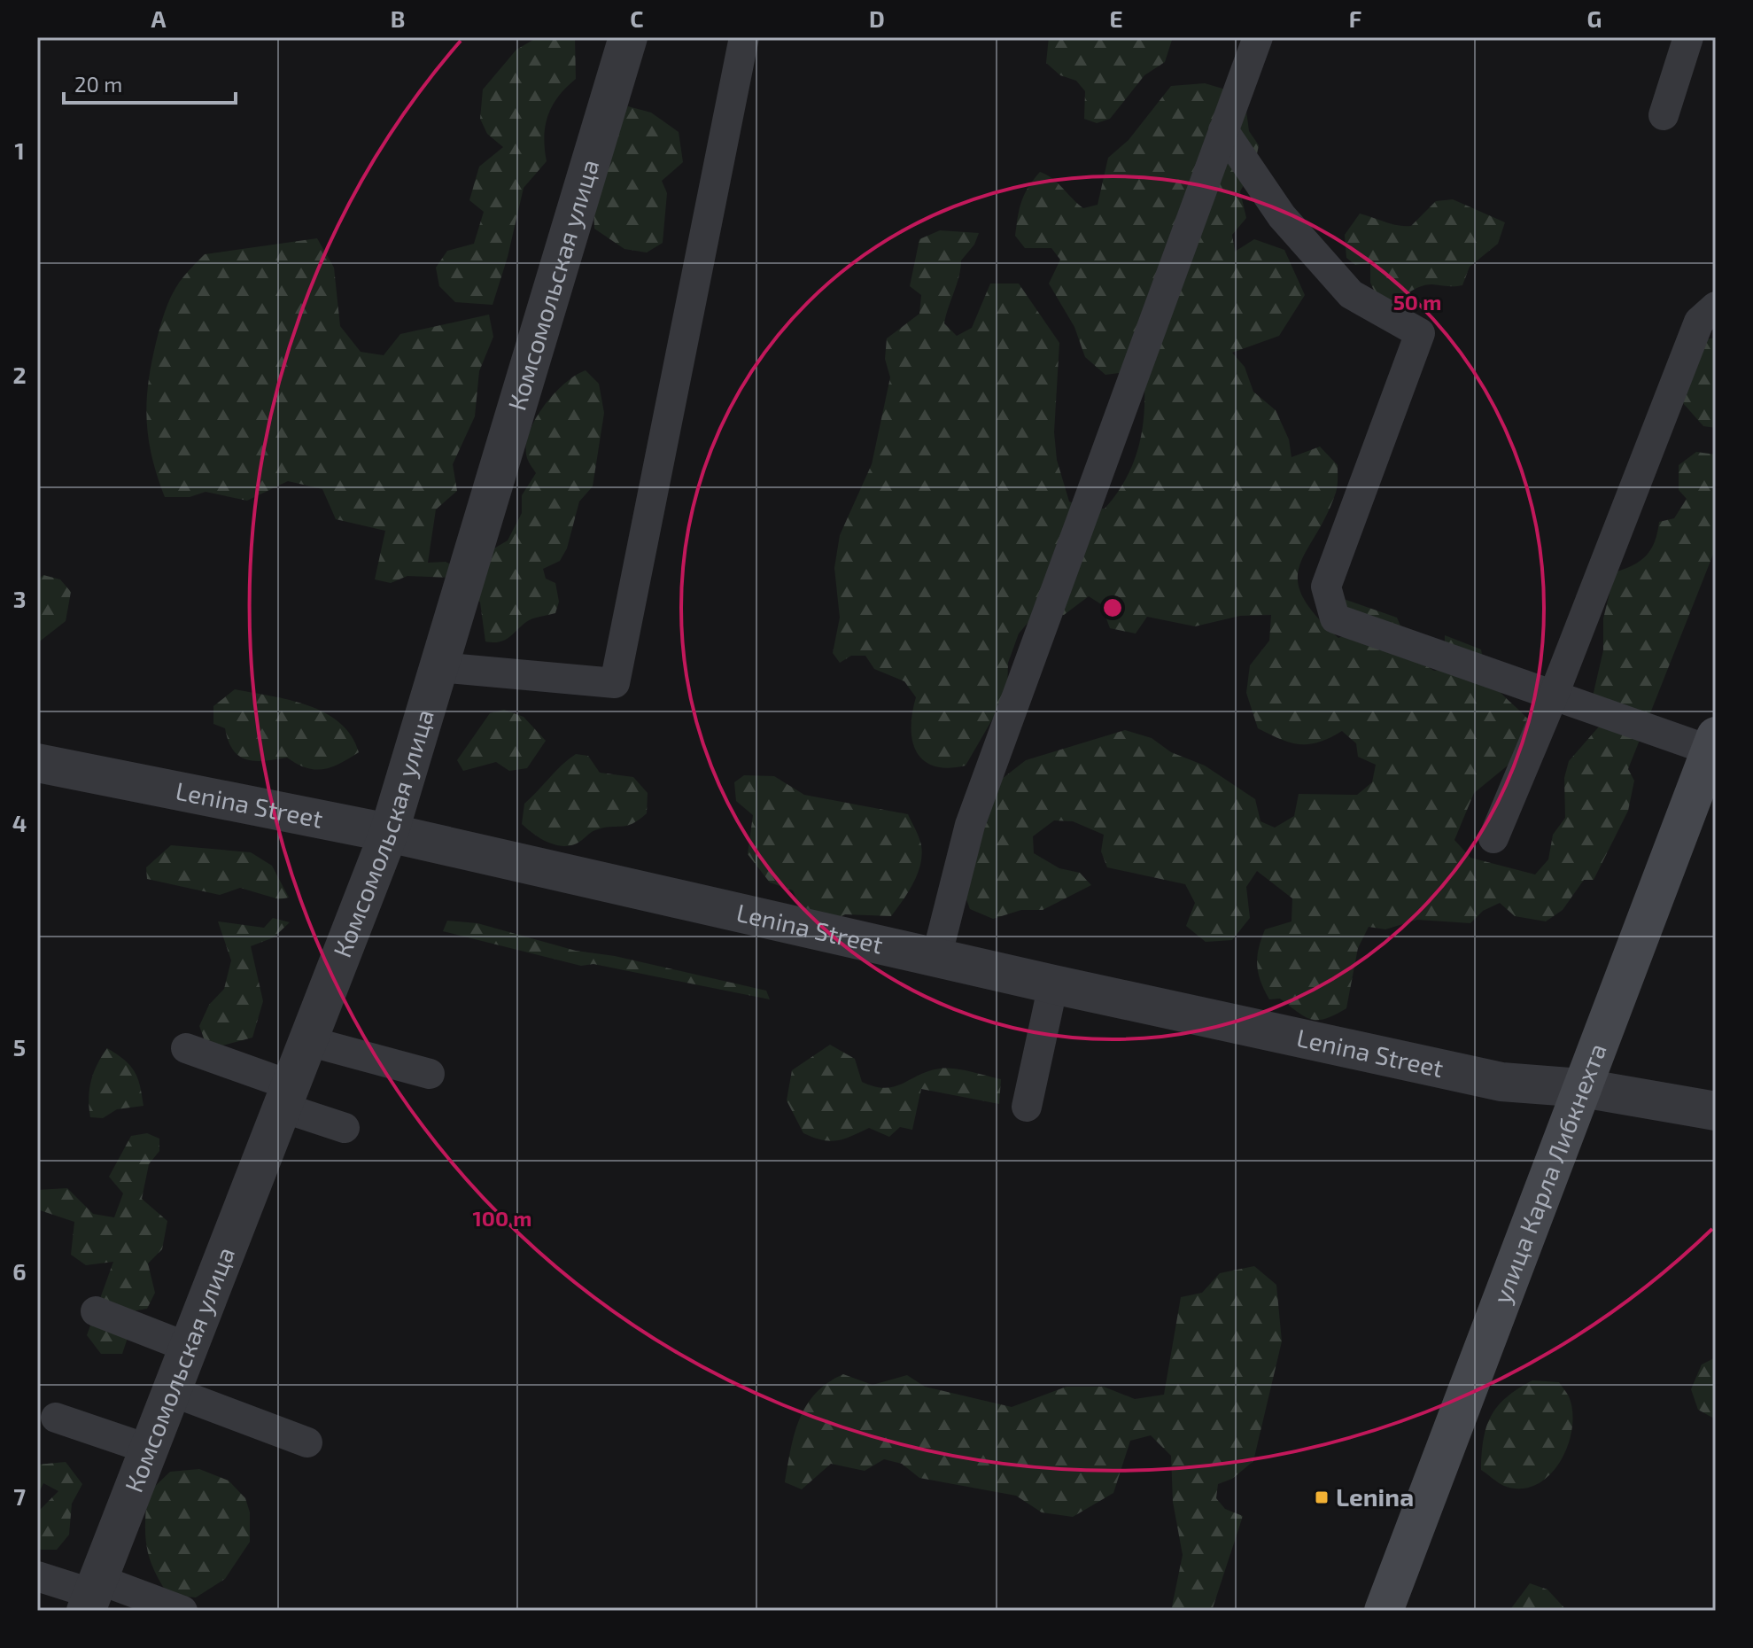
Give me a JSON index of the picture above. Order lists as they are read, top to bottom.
{
  "streets": {
    "main road": ["улица Карла Либкнехта"],
    "street": ["Комсомольская улица", "Lenina Street"]
  },
  "crossings": [
    ["Комсомольская улица", "Lenina Street"],
    ["Lenina Street", "улица Карла Либкнехта"]
  ],
  "places": {
    "transit": ["Lenina"]
  },
  "scale_bar": "20 m",
  "grid": {
    "columns": [
      "A",
      "B",
      "C",
      "D",
      "E",
      "F",
      "G"
    ],
    "rows": [
      "1",
      "2",
      "3",
      "4",
      "5",
      "6",
      "7"
    ]
  },
  "rings": ["50 m", "100 m"]
}
